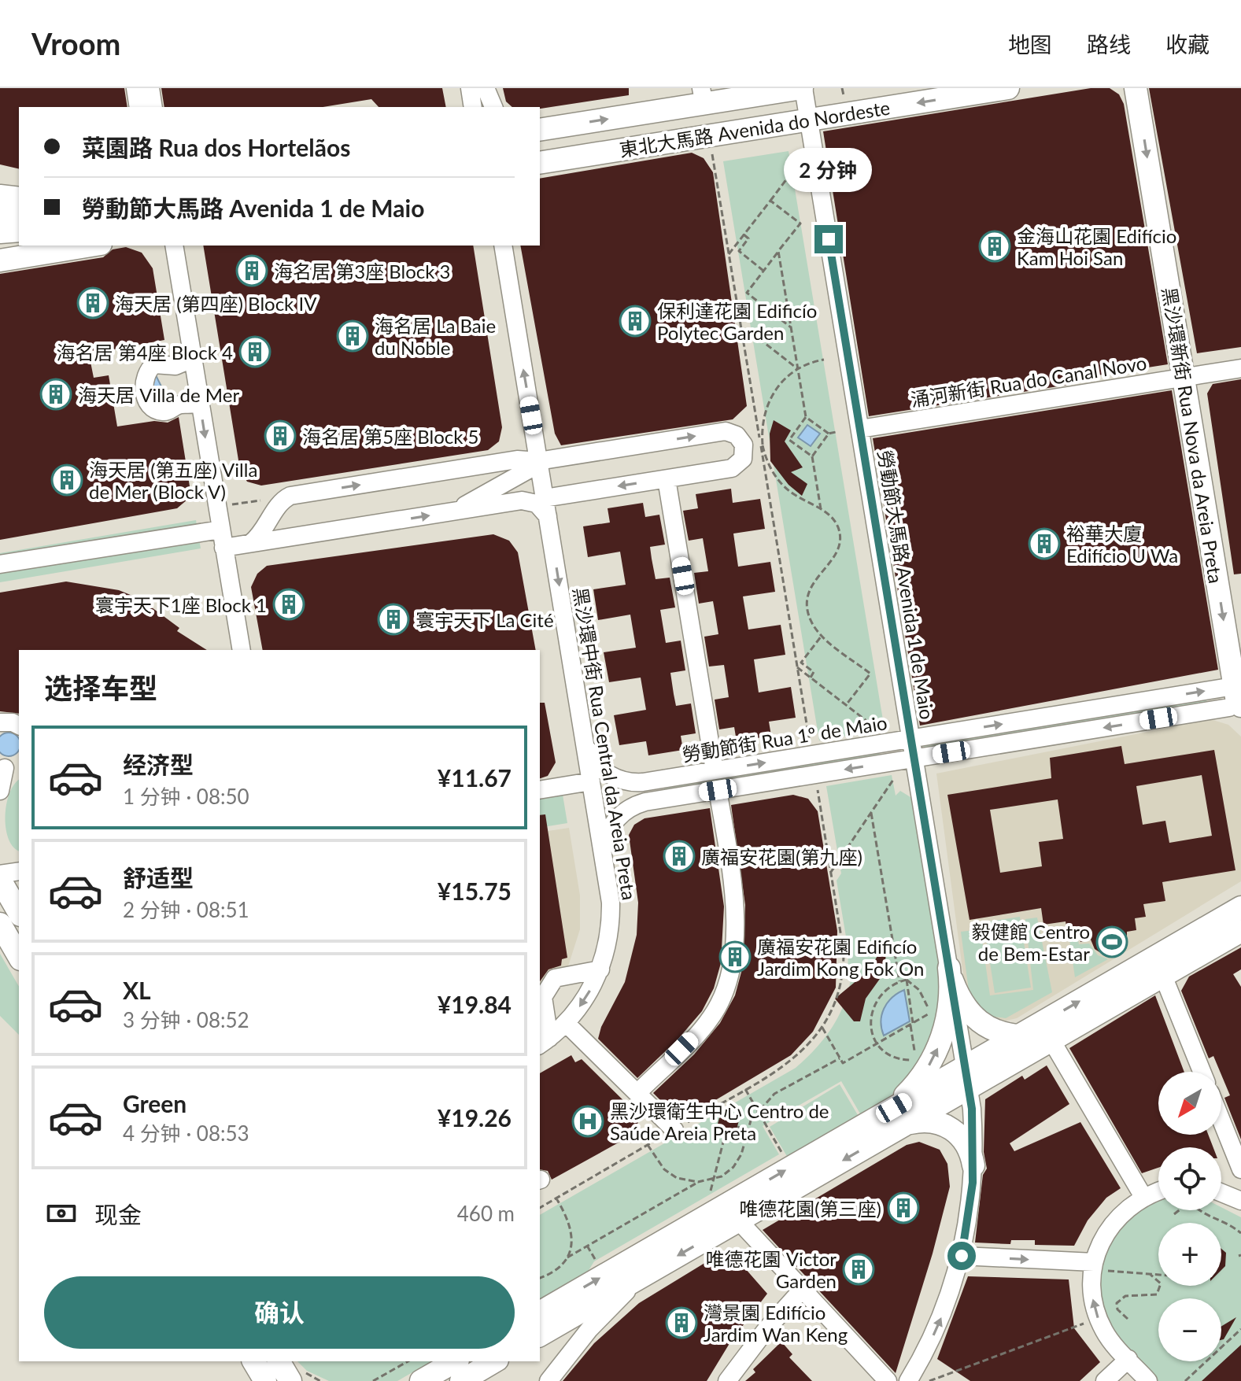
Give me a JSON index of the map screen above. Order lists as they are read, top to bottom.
{
  "streets": {
    "main road": ["東北大馬路 Avenida do Nordeste", "黑沙環新街 Rua Nova da Areia Preta"],
    "street": [
      "涌河新街 Rua do Canal Novo",
      "勞動節大馬路 Avenida 1 de Maio",
      "勞動節街 Rua 1º de Maio",
      "黑沙環中街 Rua Central da Areia Preta"
    ]
  },
  "crossings": [
    ["東北大馬路 Avenida do Nordeste", "勞動節大馬路 Avenida 1 de Maio"],
    ["涌河新街 Rua do Canal Novo", "黑沙環新街 Rua Nova da Areia Preta"],
    ["涌河新街 Rua do Canal Novo", "勞動節大馬路 Avenida 1 de Maio"],
    ["黑沙環新街 Rua Nova da Areia Preta", "勞動節街 Rua 1º de Maio"],
    ["勞動節大馬路 Avenida 1 de Maio", "勞動節街 Rua 1º de Maio"],
    ["勞動節街 Rua 1º de Maio", "黑沙環中街 Rua Central da Areia Preta"]
  ],
  "one_way": ["黑沙環新街 Rua Nova da Areia Preta"],
  "places": {
    "building": [
      "金海山花園 Edifício Kam Hoi San",
      "海名居 第3座 Block 3",
      "海天居 (第四座) Block IV",
      "保利達花園 Edificío Polytec Garden",
      "海名居 La Baie du Noble",
      "海名居 第4座 Block 4",
      "海天居 Villa de Mer",
      "海名居 第5座 Block 5",
      "海天居 (第五座) Villa de Mer (Block V)",
      "裕華大廈 Edifício U Wa",
      "寰宇天下1座 Block 1",
      "寰宇天下 La Cité",
      "廣福安花園(第九座)",
      "廣福安花園 Edificío Jardim Kong Fok On",
      "唯德花園(第三座)",
      "唯德花園 Victor Garden",
      "灣景園 Edifício Jardim Wan Keng"
    ],
    "sports": ["毅健館 Centro de Bem-Estar"],
    "hospital": ["黑沙環衛生中心 Centro de Saúde Areia Preta"]
  },
  "north": "bottom left",
  "page": {
    "header": "Vroom",
    "nav": ["地图", "路线", "收藏"],
    "banner": ["菜園路 Rua dos Hortelãos", "勞動節大馬路 Avenida 1 de Maio"],
    "bubble": "2 分钟",
    "heading": "选择车型",
    "list": [
      {
        "name": "经济型",
        "note": "1 分钟 · 08:50",
        "value": "¥11.67"
      },
      {
        "name": "舒适型",
        "note": "2 分钟 · 08:51",
        "value": "¥15.75"
      },
      {
        "name": "XL",
        "note": "3 分钟 · 08:52",
        "value": "¥19.84"
      },
      {
        "name": "Green",
        "note": "4 分钟 · 08:53",
        "value": "¥19.26"
      }
    ],
    "map_buttons": ["+", "−"],
    "pay": ["现金", "460 m"],
    "buttons": "确认"
  }
}
